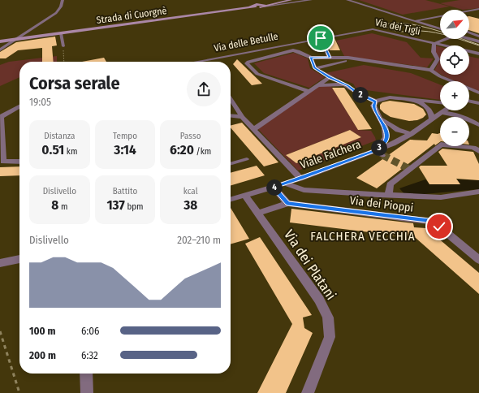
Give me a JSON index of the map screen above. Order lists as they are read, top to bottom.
{
  "streets": {
    "main road": ["Strada di Cuorgnè"],
    "street": [
      "Via dei Tigli",
      "Via delle Betulle",
      "Viale Falchera",
      "Via dei Pioppi",
      "Via dei Platani"
    ]
  },
  "crossings": [
    ["Via dei Tigli", "Via delle Betulle"],
    ["Viale Falchera", "Via dei Platani"]
  ],
  "districts": ["FALCHERA VECCHIA"],
  "north": "top right",
  "page": {
    "map_buttons": ["+", "−"],
    "heading": ["Corsa serale", "19:05"],
    "pins": ["2", "3", "4"],
    "stats": [
      ["Distanza", "0.51 km"],
      ["Tempo", "3:14"],
      ["Passo", "6:20 /km"],
      ["Dislivello", "8 m"],
      ["Battito", "137 bpm"],
      ["kcal", "38"]
    ],
    "chart": ["Dislivello", "202–210 m"],
    "list": [
      {
        "name": "100 m",
        "note": "6:06"
      },
      {
        "name": "200 m",
        "note": "6:32"
      }
    ]
  }
}
